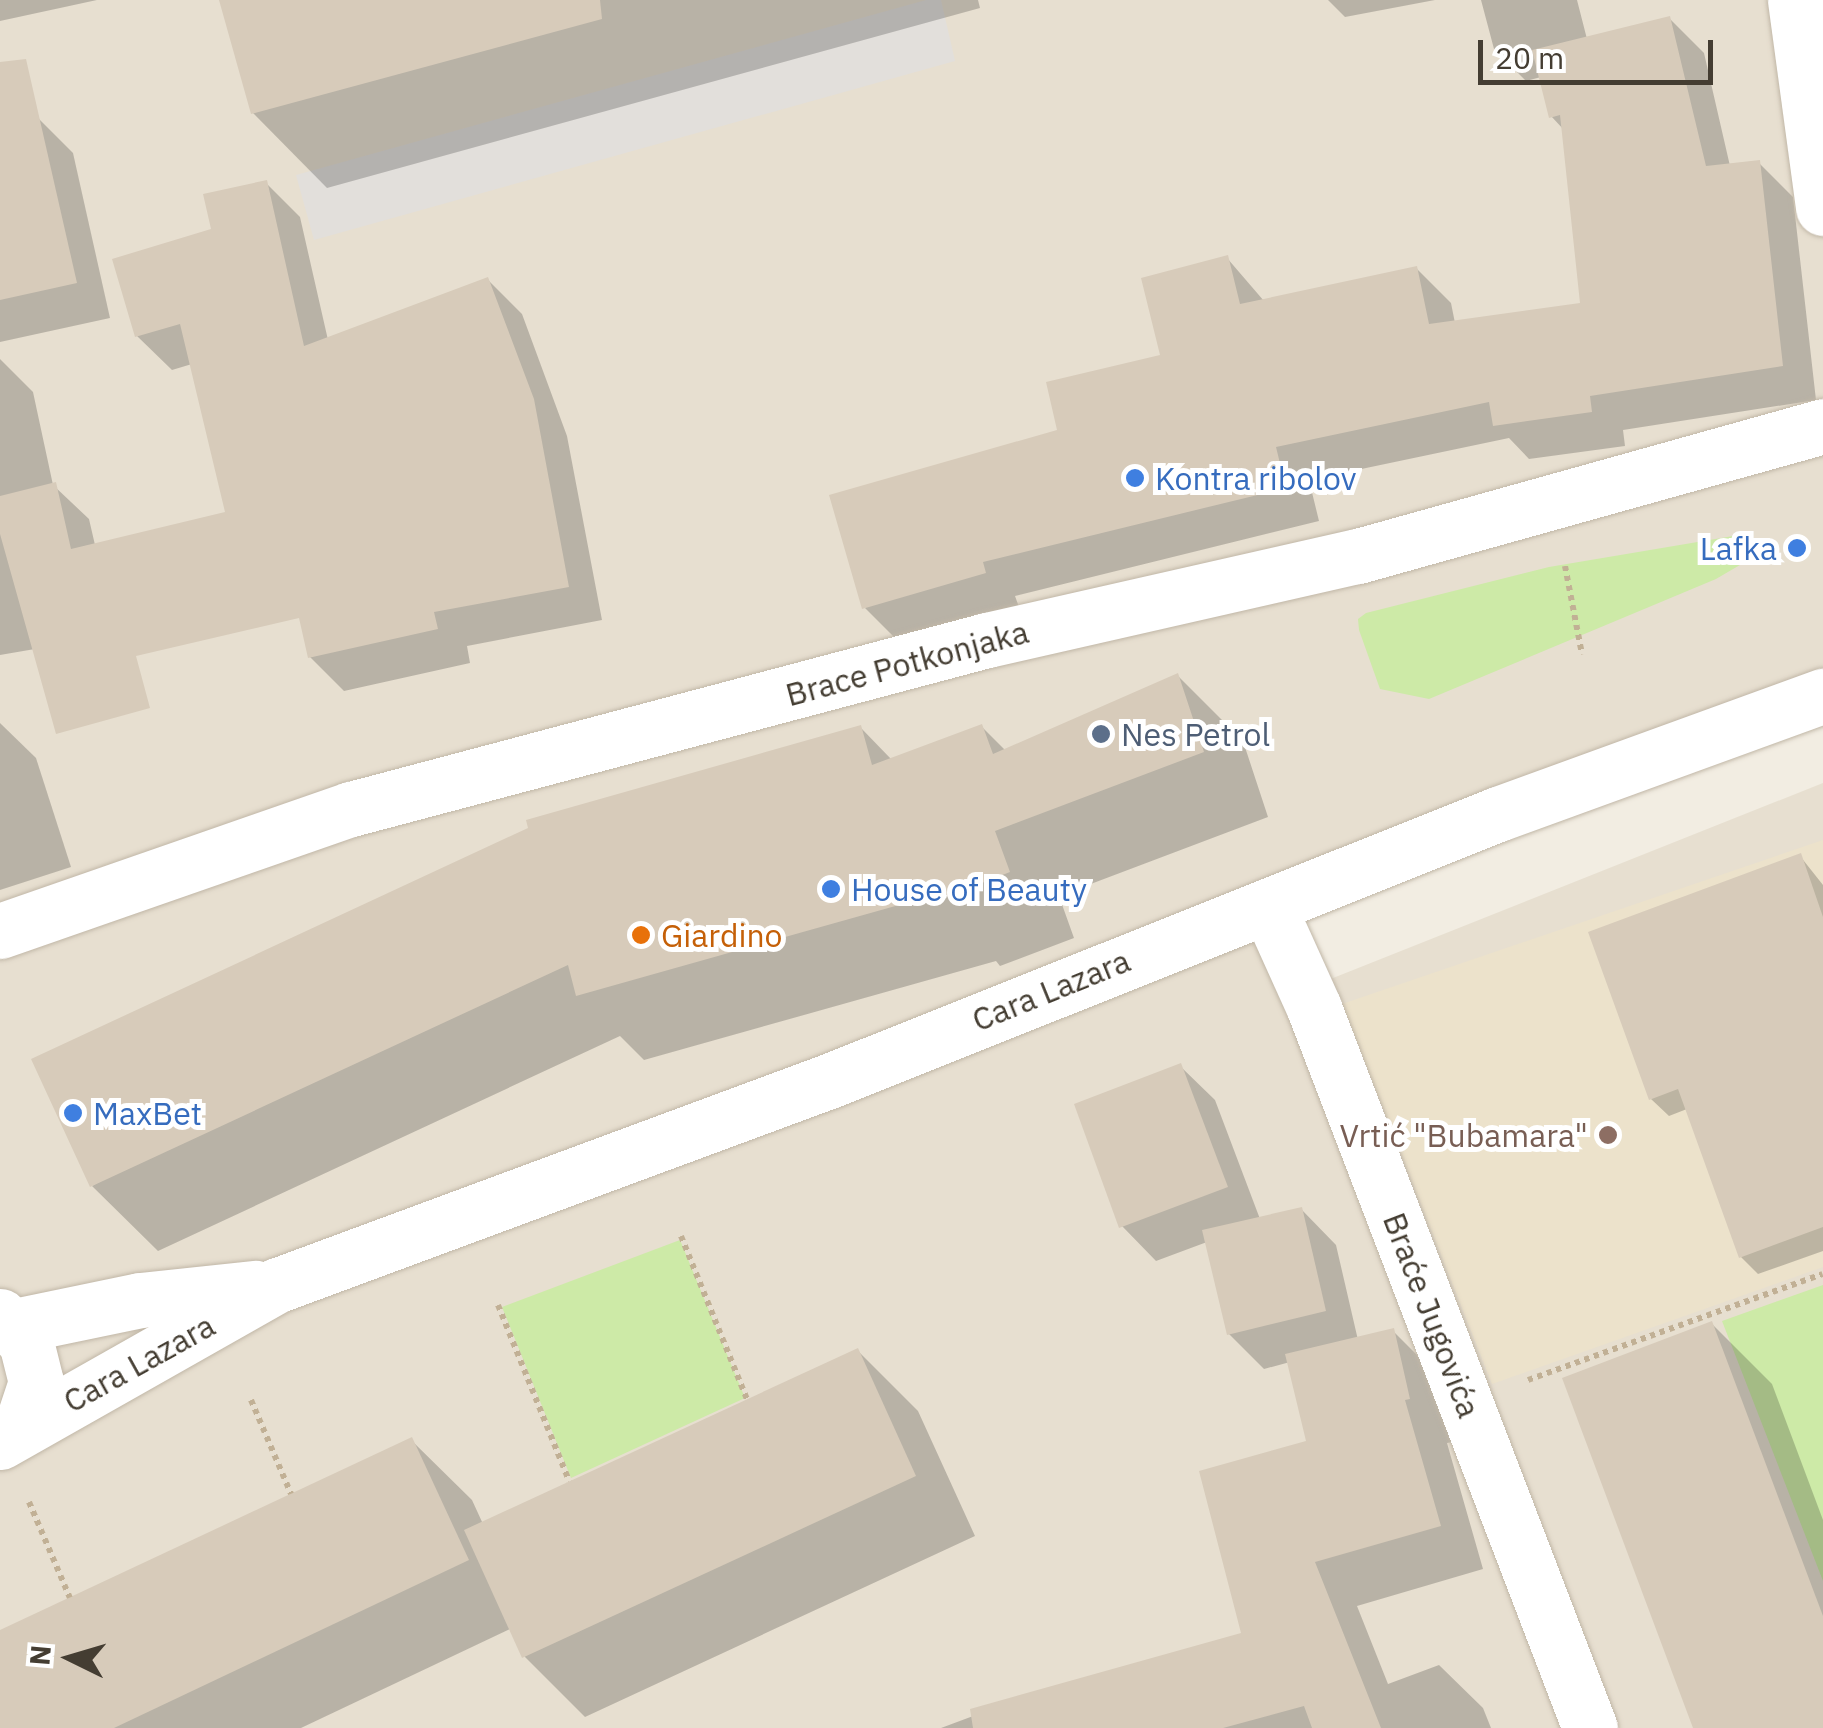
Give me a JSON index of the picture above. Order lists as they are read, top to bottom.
{
  "streets": {
    "street": ["Brace Potkonjaka", "Cara Lazara", "Braće Jugovića"]
  },
  "crossings": [
    ["Cara Lazara", "Braće Jugovića"]
  ],
  "places": [
    "Kontra ribolov",
    "Lafka",
    "Nes Petrol",
    "House of Beauty",
    "Giardino",
    "MaxBet",
    "Vrtić \"Bubamara\""
  ],
  "scale_bar": "20 m",
  "north": "left"
}
